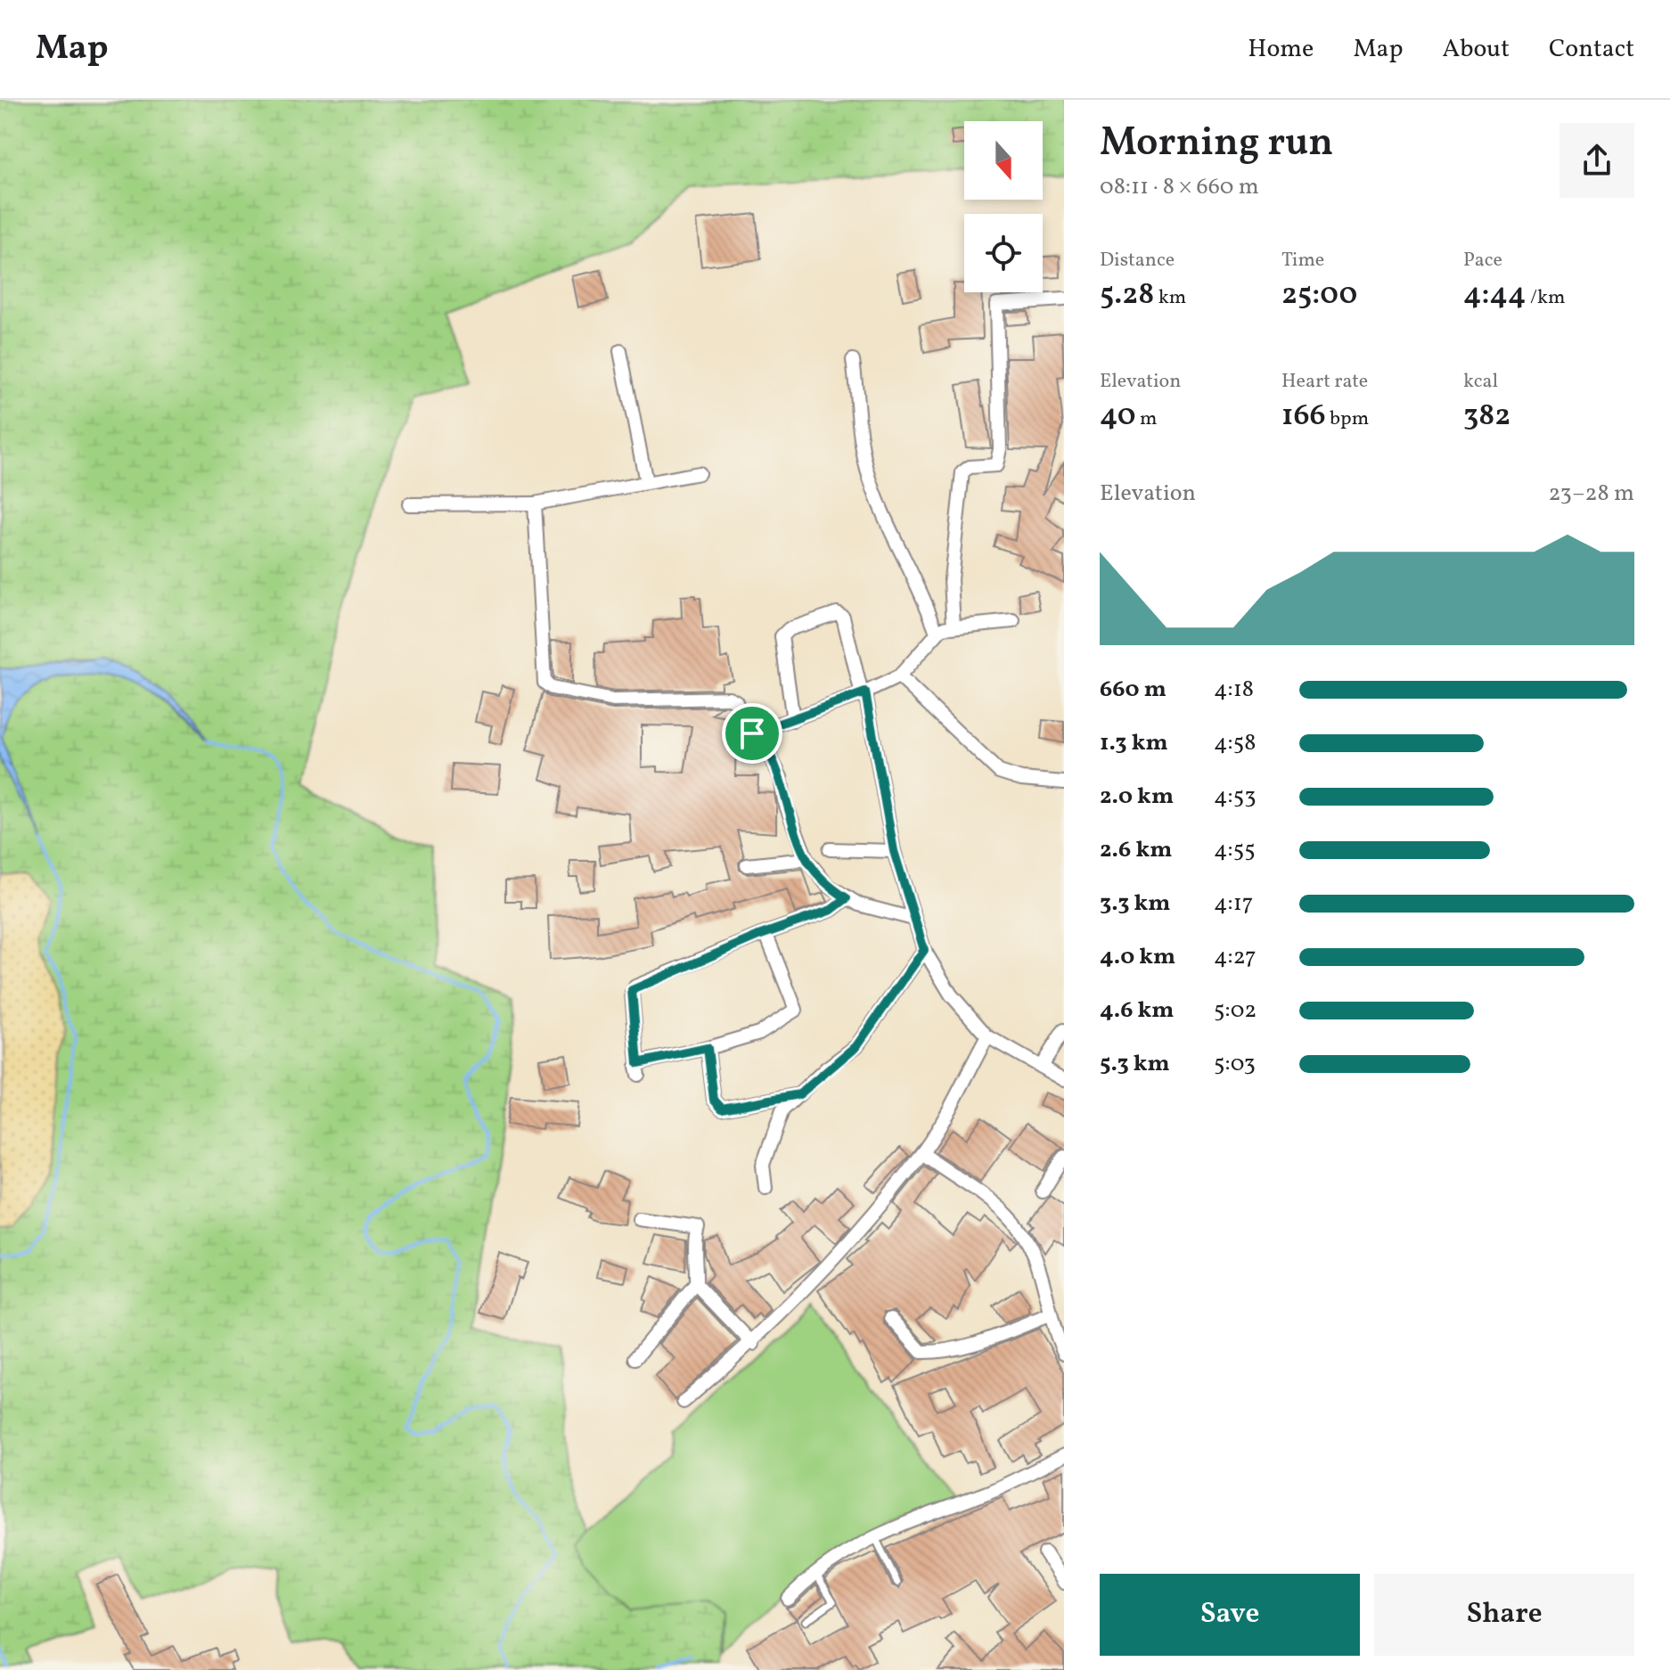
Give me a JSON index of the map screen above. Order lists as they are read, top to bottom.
{
  "north": "bottom",
  "page": {
    "header": "Map",
    "nav": [
      "Home",
      "Map",
      "About",
      "Contact"
    ],
    "heading": ["Morning run", "08:11 · 8 × 660 m"],
    "stats": [
      ["Distance", "5.28 km"],
      ["Time", "25:00"],
      ["Pace", "4:44 /km"],
      ["Elevation", "40 m"],
      ["Heart rate", "166 bpm"],
      ["kcal", "382"]
    ],
    "chart": ["Elevation", "23–28 m"],
    "list": [
      {
        "name": "660 m",
        "note": "4:18"
      },
      {
        "name": "1.3 km",
        "note": "4:58"
      },
      {
        "name": "2.0 km",
        "note": "4:53"
      },
      {
        "name": "2.6 km",
        "note": "4:55"
      },
      {
        "name": "3.3 km",
        "note": "4:17"
      },
      {
        "name": "4.0 km",
        "note": "4:27"
      },
      {
        "name": "4.6 km",
        "note": "5:02"
      },
      {
        "name": "5.3 km",
        "note": "5:03"
      }
    ],
    "buttons": ["Save", "Share"]
  }
}
